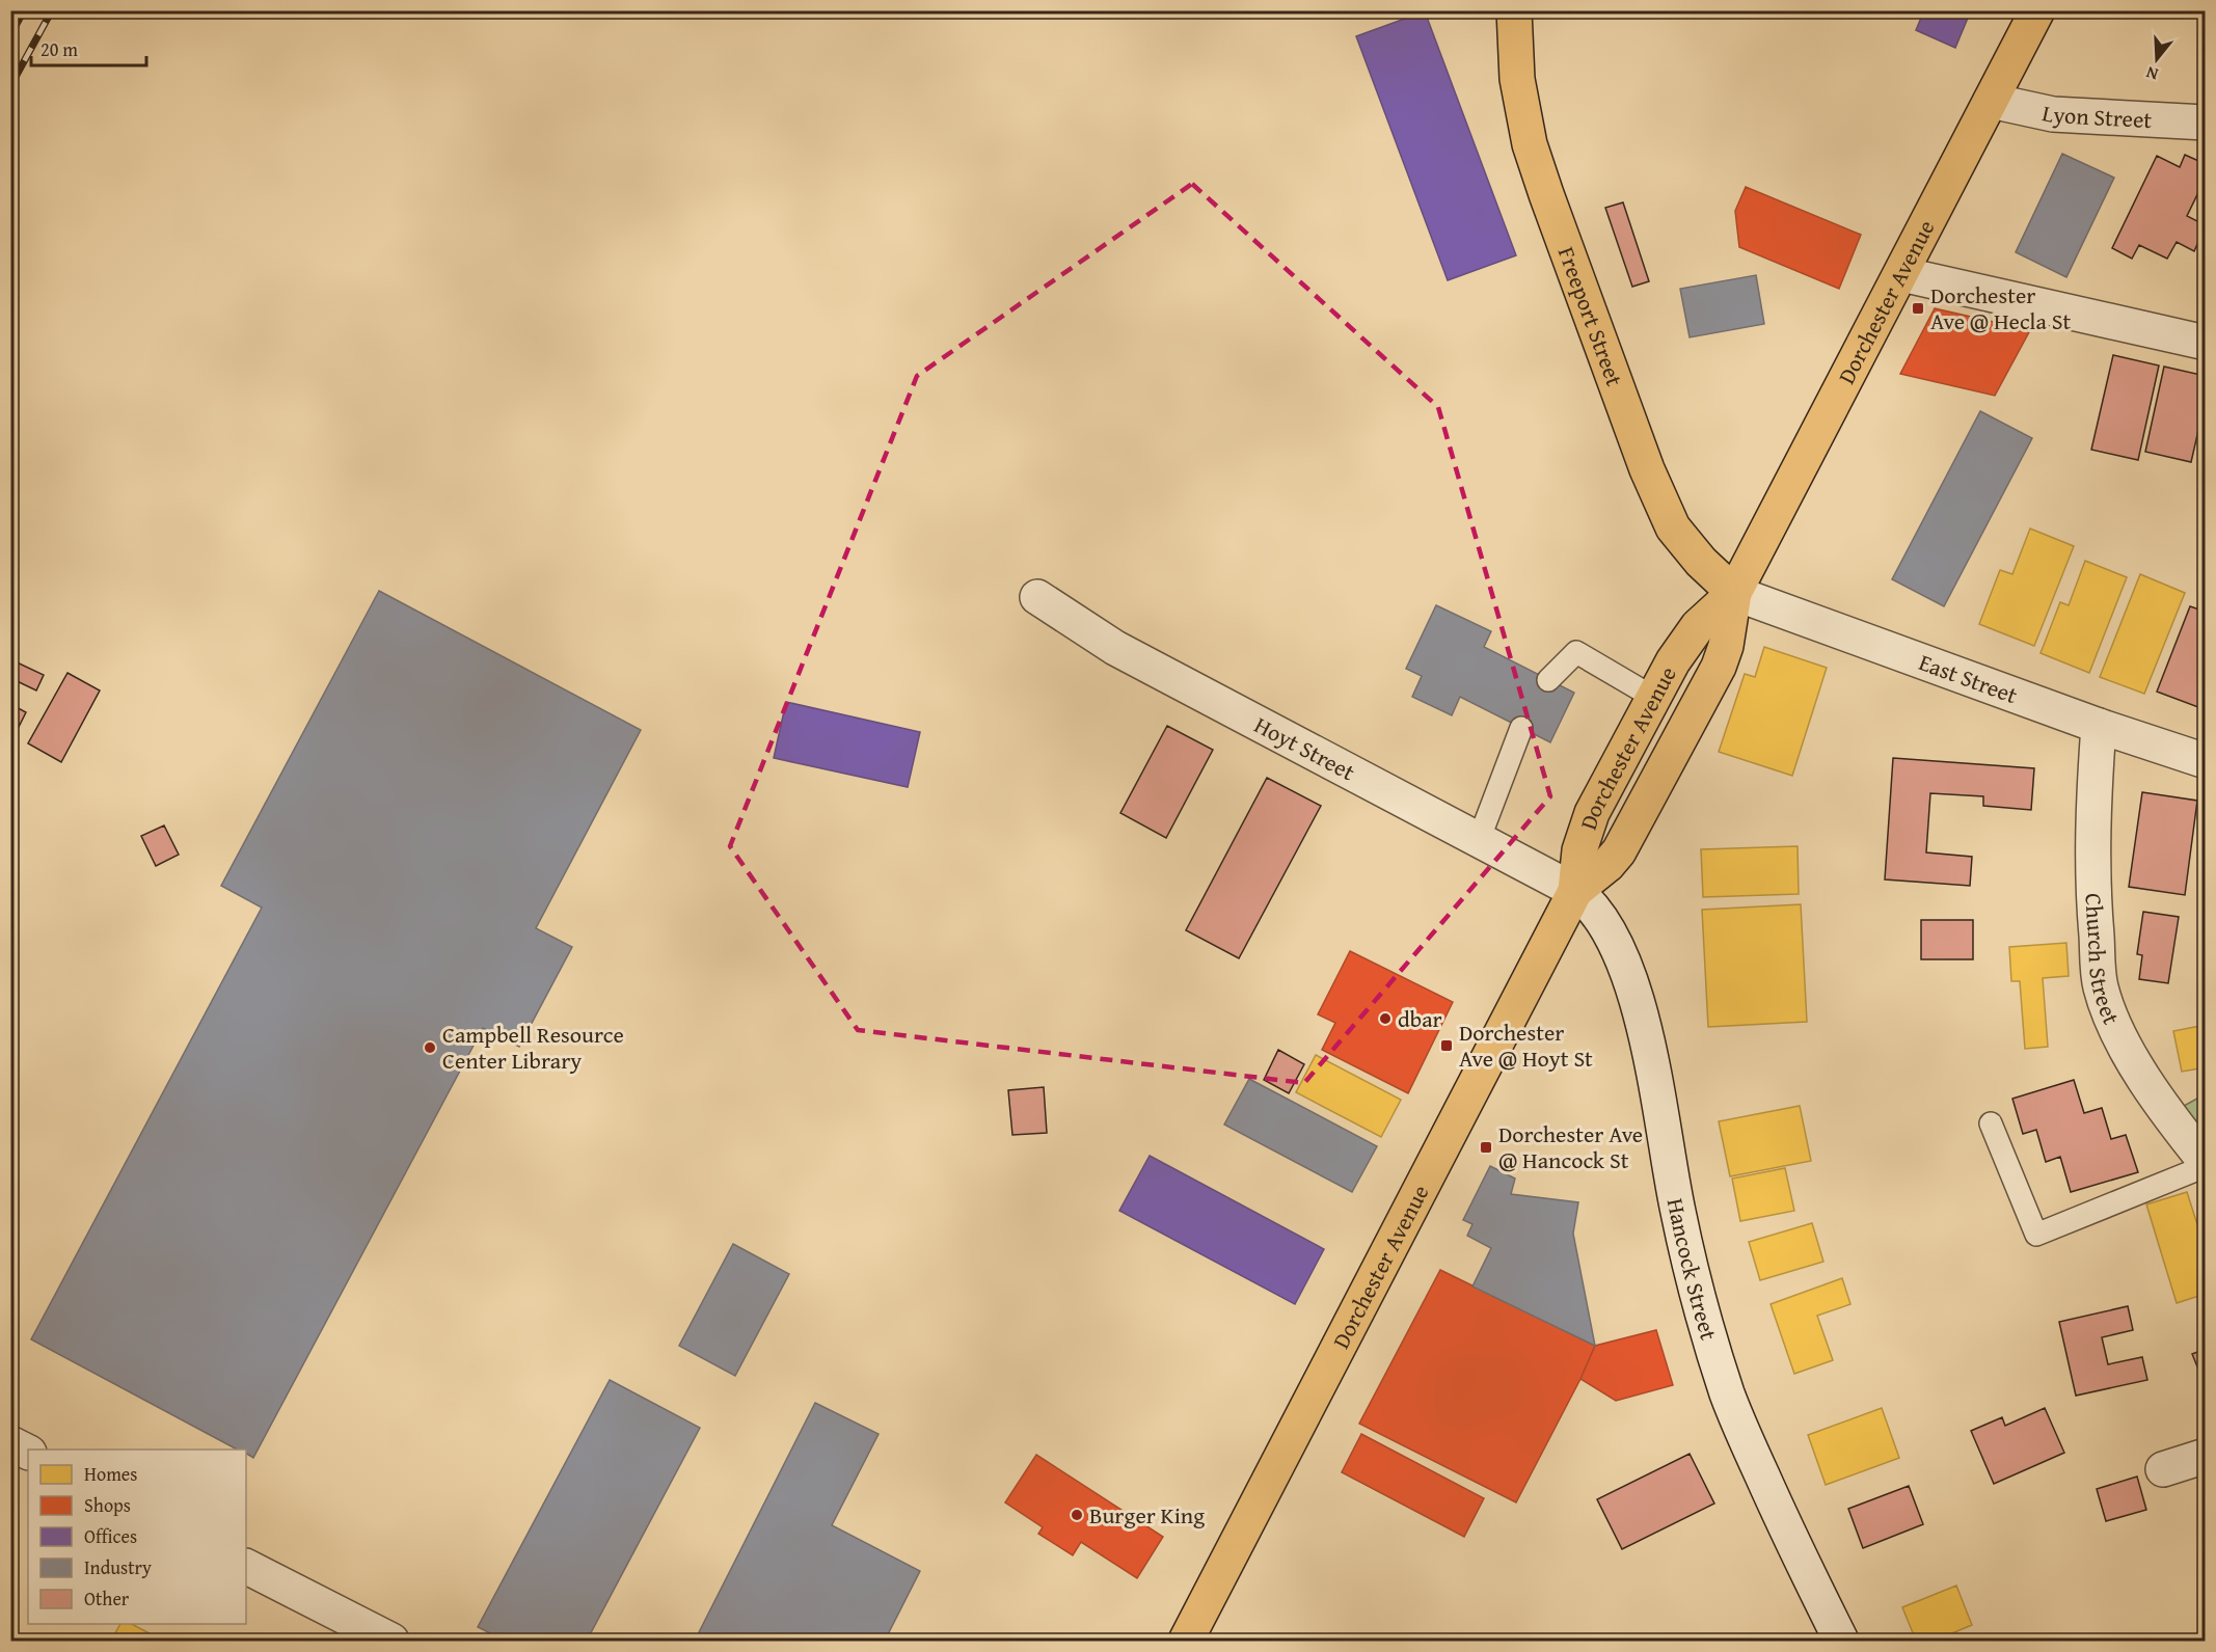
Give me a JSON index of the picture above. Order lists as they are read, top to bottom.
{
  "streets": {
    "main road": ["Dorchester Avenue", "Freeport Street"],
    "street": [
      "Lyon Street",
      "East Street",
      "Hoyt Street",
      "Church Street",
      "Hancock Street"
    ]
  },
  "crossings": [
    ["Lyon Street", "Dorchester Avenue"],
    ["Dorchester Avenue", "Freeport Street"],
    ["Dorchester Avenue", "East Street"],
    ["Dorchester Avenue", "Hoyt Street"],
    ["Dorchester Avenue", "Hancock Street"],
    ["Freeport Street", "East Street"],
    ["East Street", "Church Street"],
    ["Hoyt Street", "Hancock Street"]
  ],
  "places": {
    "transit": ["Dorchester Ave @ Hecla St", "Dorchester Ave @ Hoyt St", "Dorchester Ave @ Hancock St"],
    "other": ["dbar", "Campbell Resource Center Library", "Burger King"]
  },
  "legend": [
    "Homes",
    "Shops",
    "Offices",
    "Industry",
    "Other"
  ],
  "scale_bar": "20 m",
  "north": "bottom"
}
